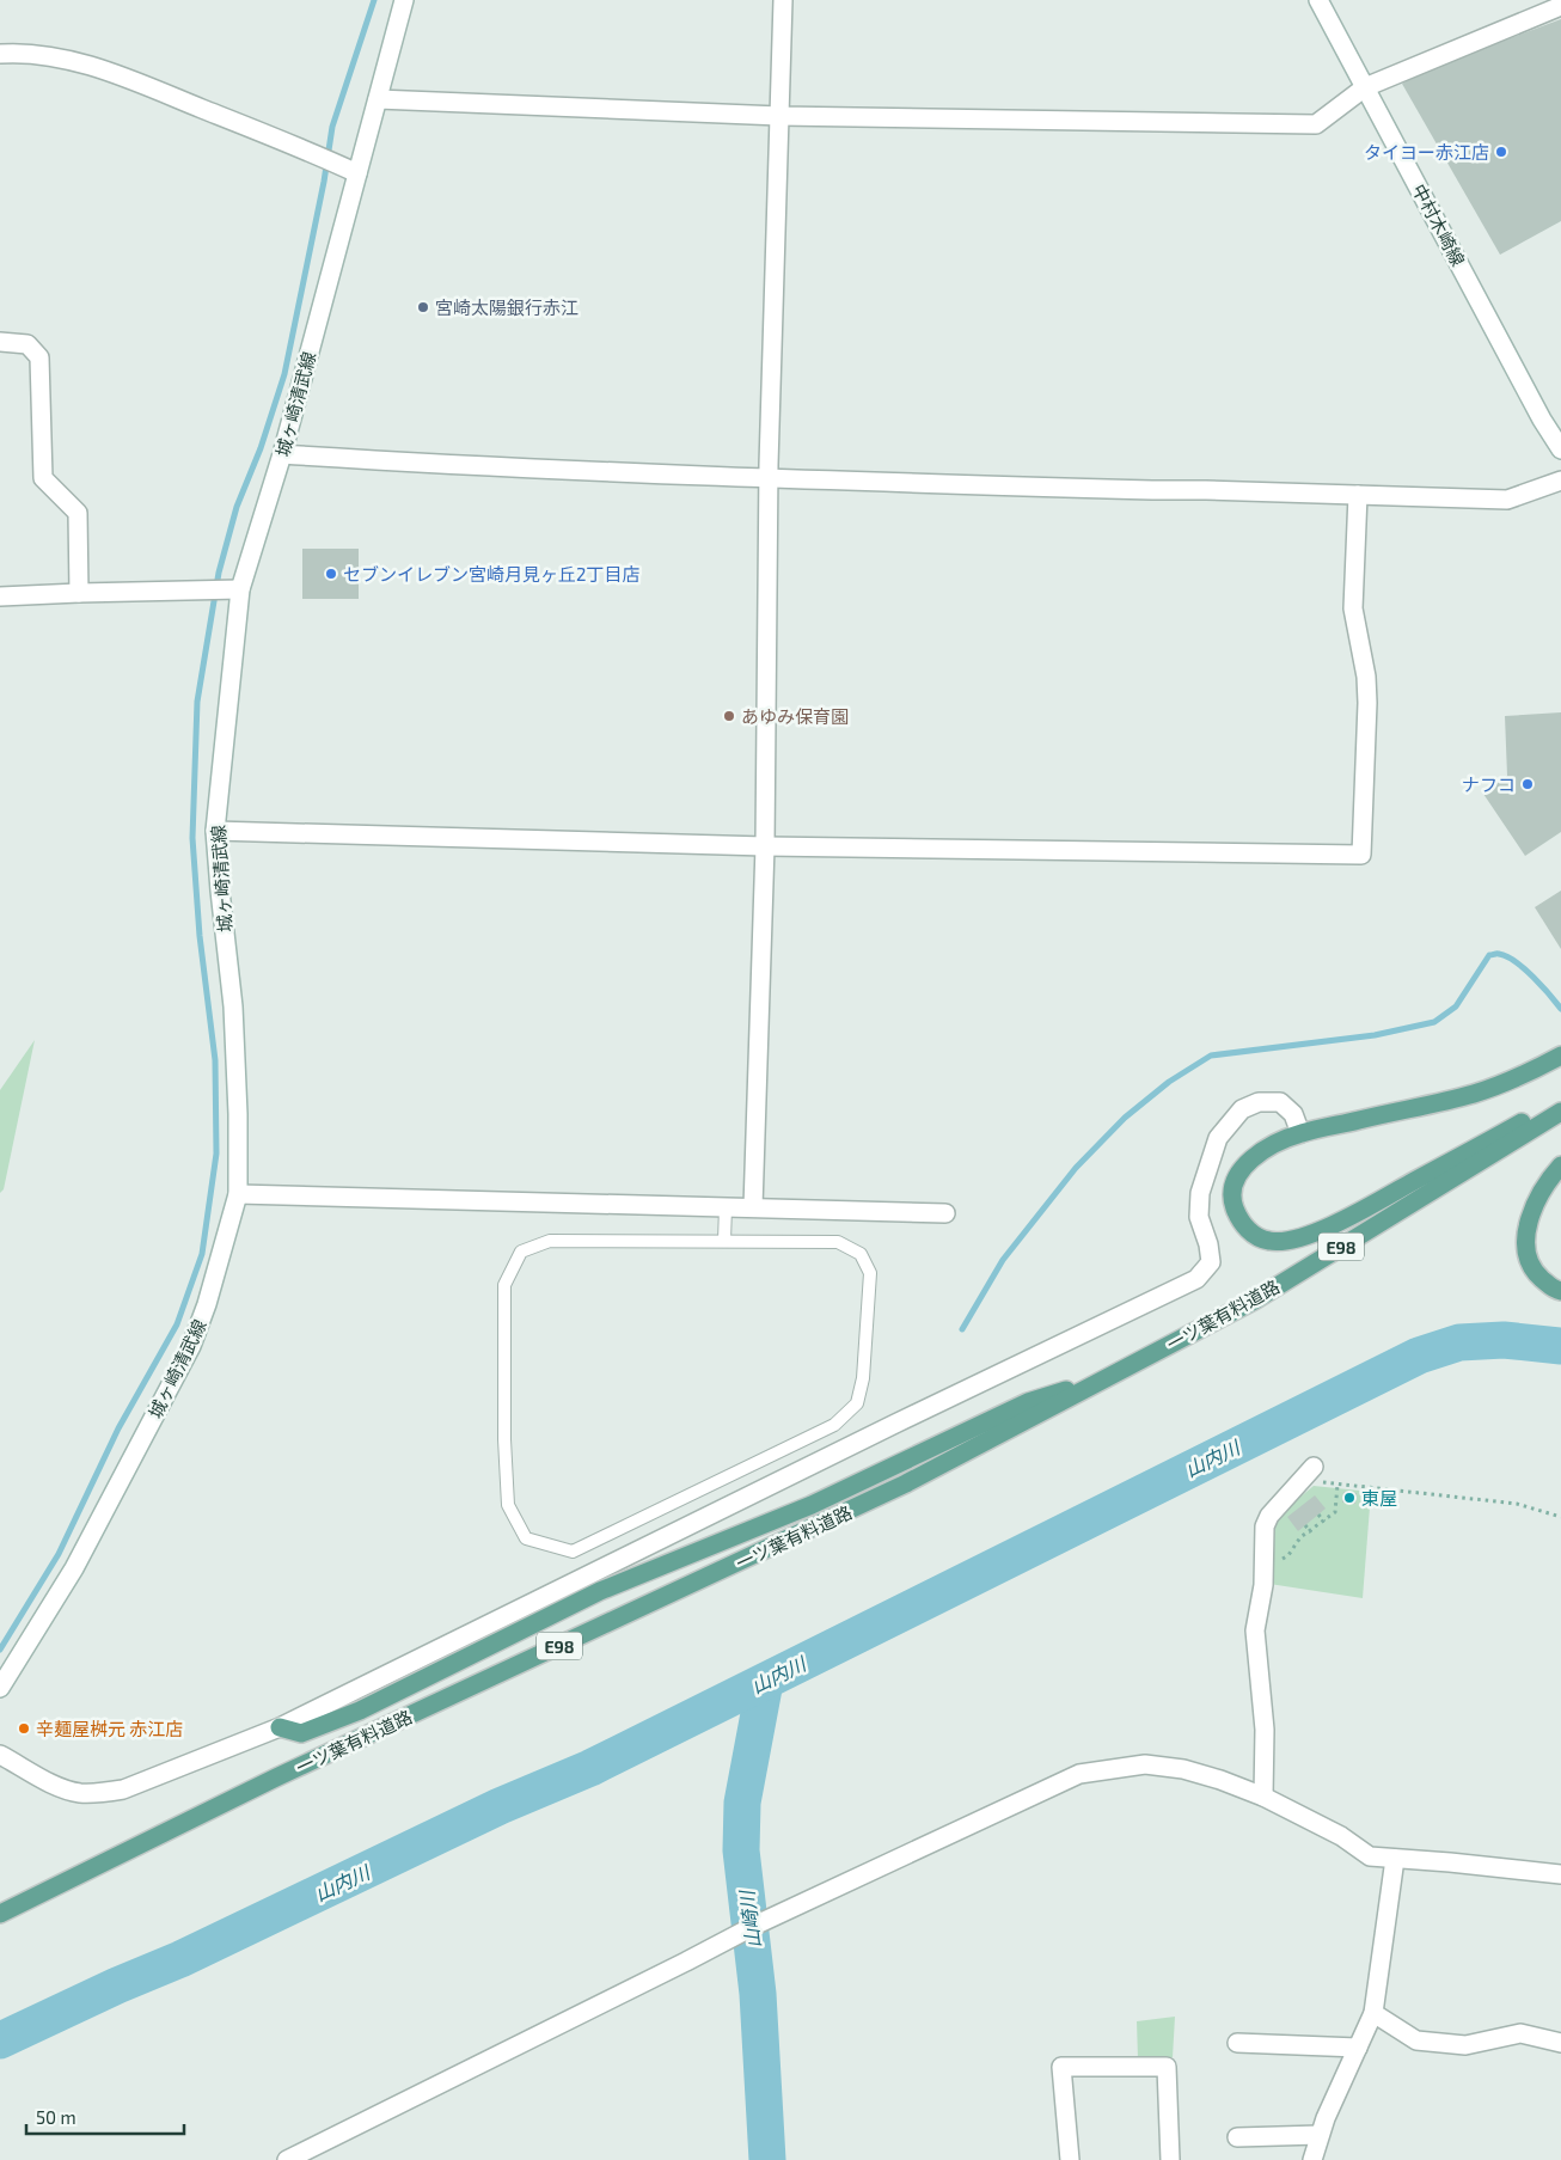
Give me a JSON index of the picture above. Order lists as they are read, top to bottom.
{
  "streets": {
    "main road": ["E98", "一ツ葉有料道路"],
    "street": ["中村木崎線", "城ヶ崎清武線"]
  },
  "water": ["山内川", "山崎川"],
  "places": [
    "タイヨー赤江店",
    "宮崎太陽銀行赤江",
    "セブンイレブン宮崎月見ヶ丘2丁目店",
    "あゆみ保育園",
    "ナフコ",
    "東屋",
    "辛麺屋桝元 赤江店"
  ],
  "scale_bar": "50 m"
}
